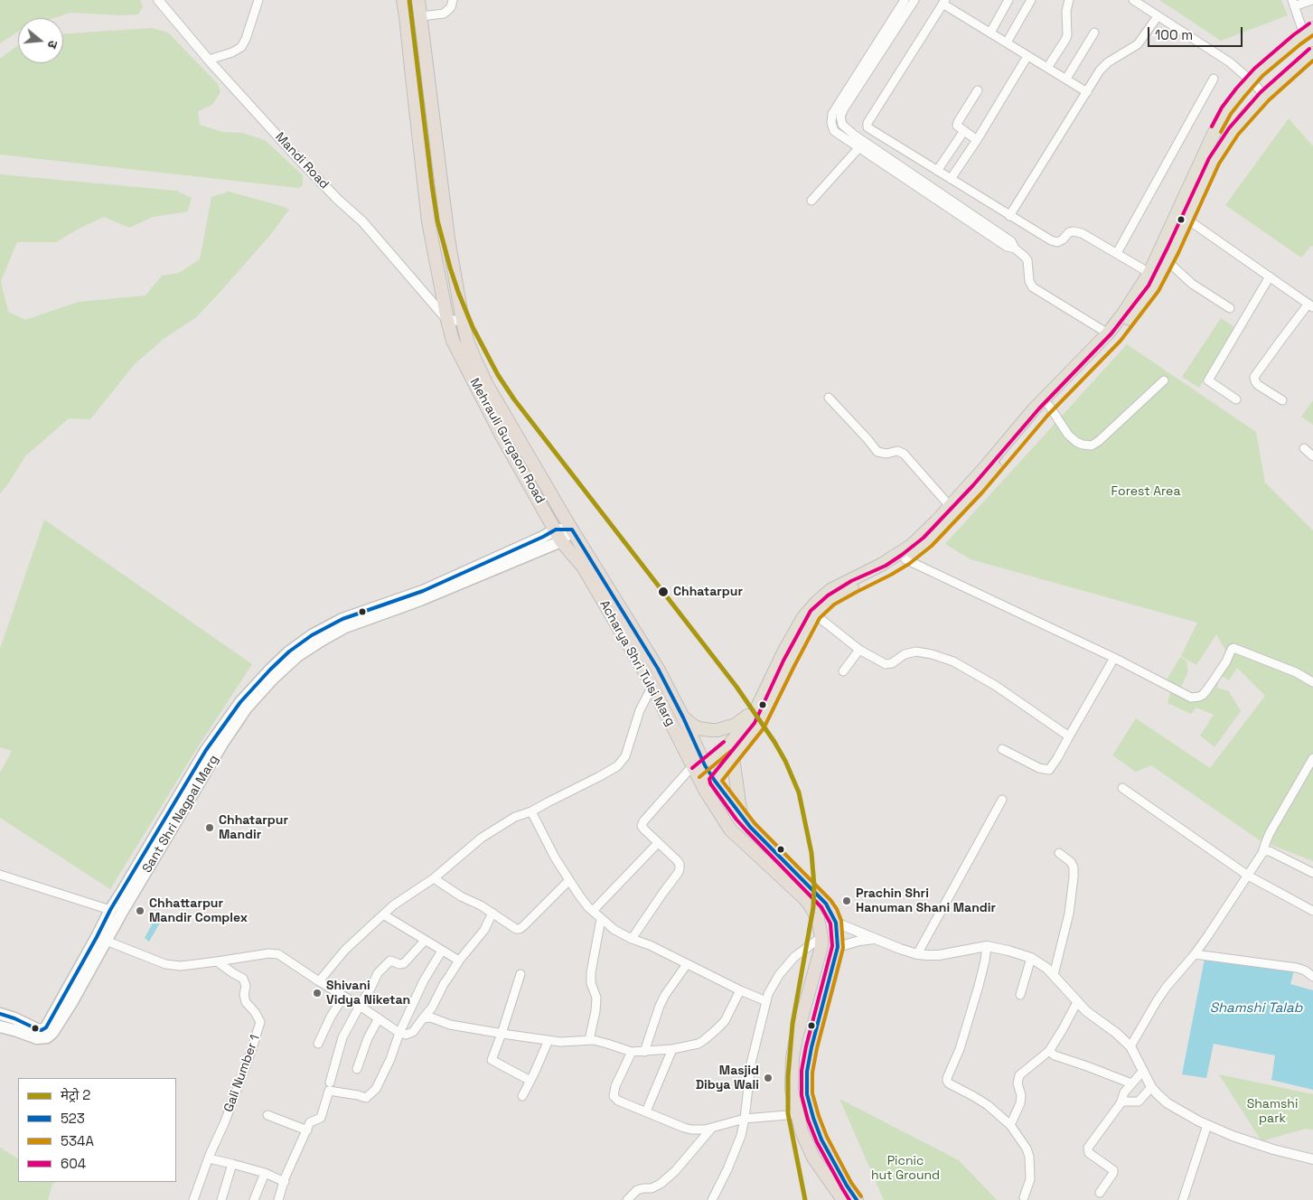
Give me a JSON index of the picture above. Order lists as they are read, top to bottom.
{
  "streets": {
    "highway": ["Mehrauli Gurgaon Road", "Acharya Shri Tulsi Marg"],
    "main road": ["Sant Shri Nagpal Marg"],
    "street": ["Mandi Road", "Gali Number 1"]
  },
  "crossings": [
    ["Mandi Road", "Mehrauli Gurgaon Road"],
    ["Mehrauli Gurgaon Road", "Acharya Shri Tulsi Marg"],
    ["Mehrauli Gurgaon Road", "Sant Shri Nagpal Marg"],
    ["Acharya Shri Tulsi Marg", "Sant Shri Nagpal Marg"]
  ],
  "water": ["Shamshi Talab"],
  "parks": ["Forest Area", "Shamshi park", "Picnic hut Ground"],
  "places": [
    "Chhatarpur",
    "Chhatarpur Mandir",
    "Prachin Shri Hanuman Shani Mandir",
    "Chhattarpur Mandir Complex",
    "Shivani Vidya Niketan",
    "Masjid Dibya Wali"
  ],
  "lines": [
    "metro line 2",
    "transit line 604",
    "transit line 534A",
    "transit line 523"
  ],
  "legend": [
    "मेट्रो 2",
    "523",
    "534A",
    "604"
  ],
  "scale_bar": "100 m",
  "north": "right"
}
